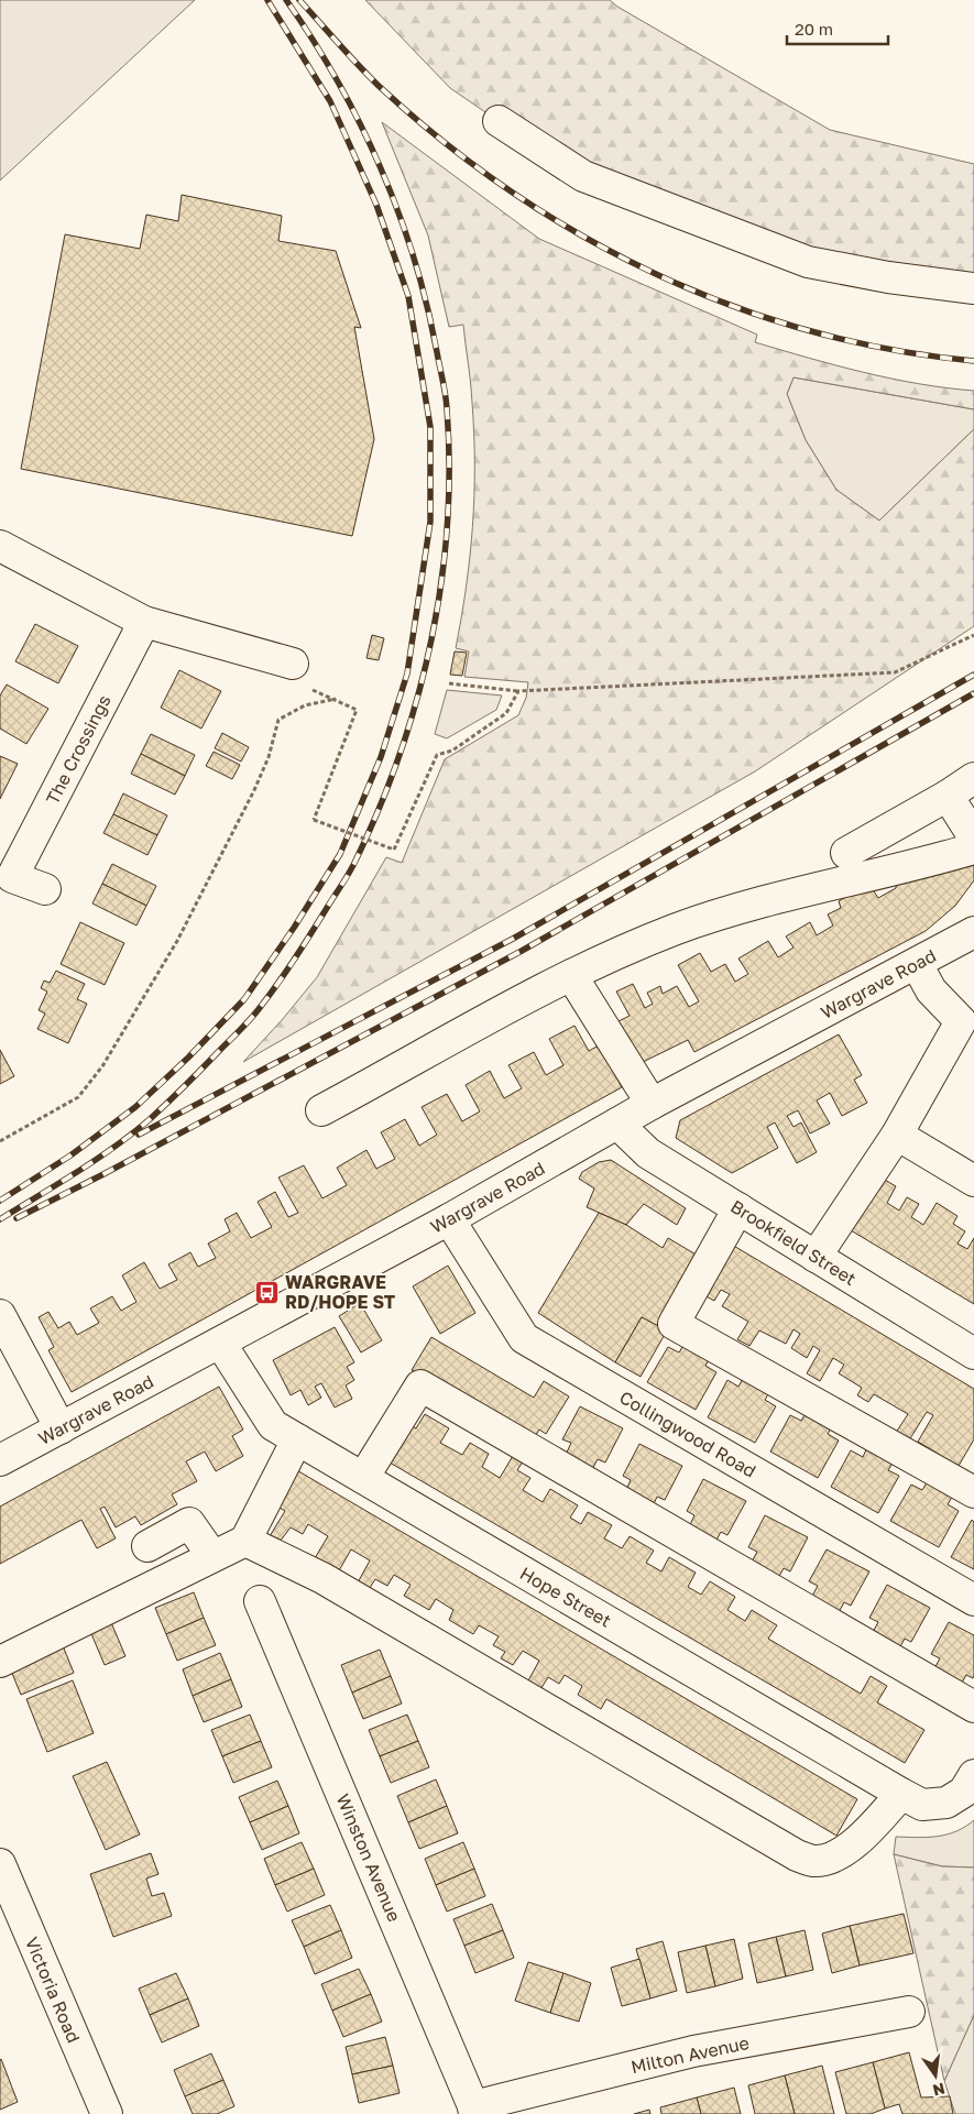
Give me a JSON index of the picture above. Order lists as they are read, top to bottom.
{
  "streets": {
    "street": [
      "The Crossings",
      "Wargrave Road",
      "Brookfield Street",
      "Collingwood Road",
      "Hope Street",
      "Winston Avenue",
      "Victoria Road",
      "Milton Avenue"
    ]
  },
  "crossings": [
    ["Wargrave Road", "Brookfield Street"],
    ["Wargrave Road", "Collingwood Road"],
    ["Wargrave Road", "Hope Street"],
    ["Winston Avenue", "Milton Avenue"]
  ],
  "places": {
    "bus stop": ["WARGRAVE RD/HOPE ST"]
  },
  "scale_bar": "20 m",
  "north": "bottom"
}
